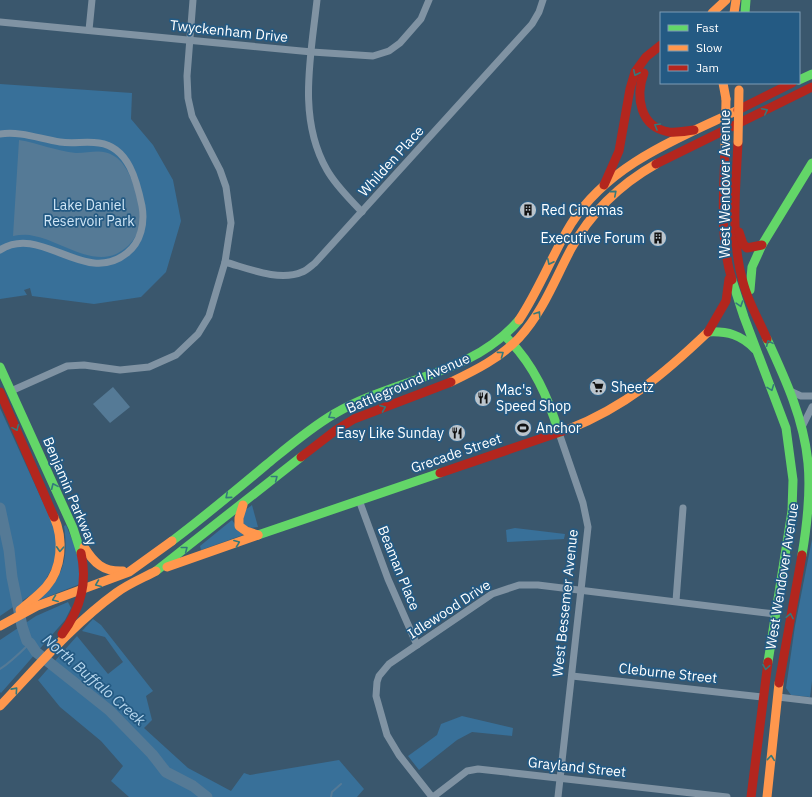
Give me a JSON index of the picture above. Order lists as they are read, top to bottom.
{
  "streets": {
    "main road": [
      "West Wendover Avenue",
      "Battleground Avenue",
      "Grecade Street",
      "Benjamin Parkway",
      "West Bessemer Avenue"
    ],
    "street": [
      "Twyckenham Drive",
      "Whilden Place",
      "Beaman Place",
      "Idlewood Drive",
      "Cleburne Street",
      "Grayland Street"
    ]
  },
  "crossings": [
    ["West Wendover Avenue", "Grecade Street"],
    ["West Wendover Avenue", "Idlewood Drive"],
    ["West Wendover Avenue", "Cleburne Street"],
    ["Battleground Avenue", "Grecade Street"],
    ["Battleground Avenue", "Benjamin Parkway"],
    ["Battleground Avenue", "West Bessemer Avenue"],
    ["Grecade Street", "Beaman Place"],
    ["Grecade Street", "West Bessemer Avenue"],
    ["Beaman Place", "Idlewood Drive"],
    ["West Bessemer Avenue", "Idlewood Drive"],
    ["West Bessemer Avenue", "Cleburne Street"],
    ["West Bessemer Avenue", "Grayland Street"],
    ["Idlewood Drive", "Grayland Street"]
  ],
  "water": ["North Buffalo Creek"],
  "parks": ["Lake Daniel Reservoir Park"],
  "places": {
    "building": ["Red Cinemas", "Executive Forum"],
    "supermarket": ["Sheetz"],
    "restaurant": ["Mac's Speed Shop", "Easy Like Sunday"],
    "sports": ["Anchor"]
  },
  "legend": ["Fast", "Slow", "Jam"]
}
